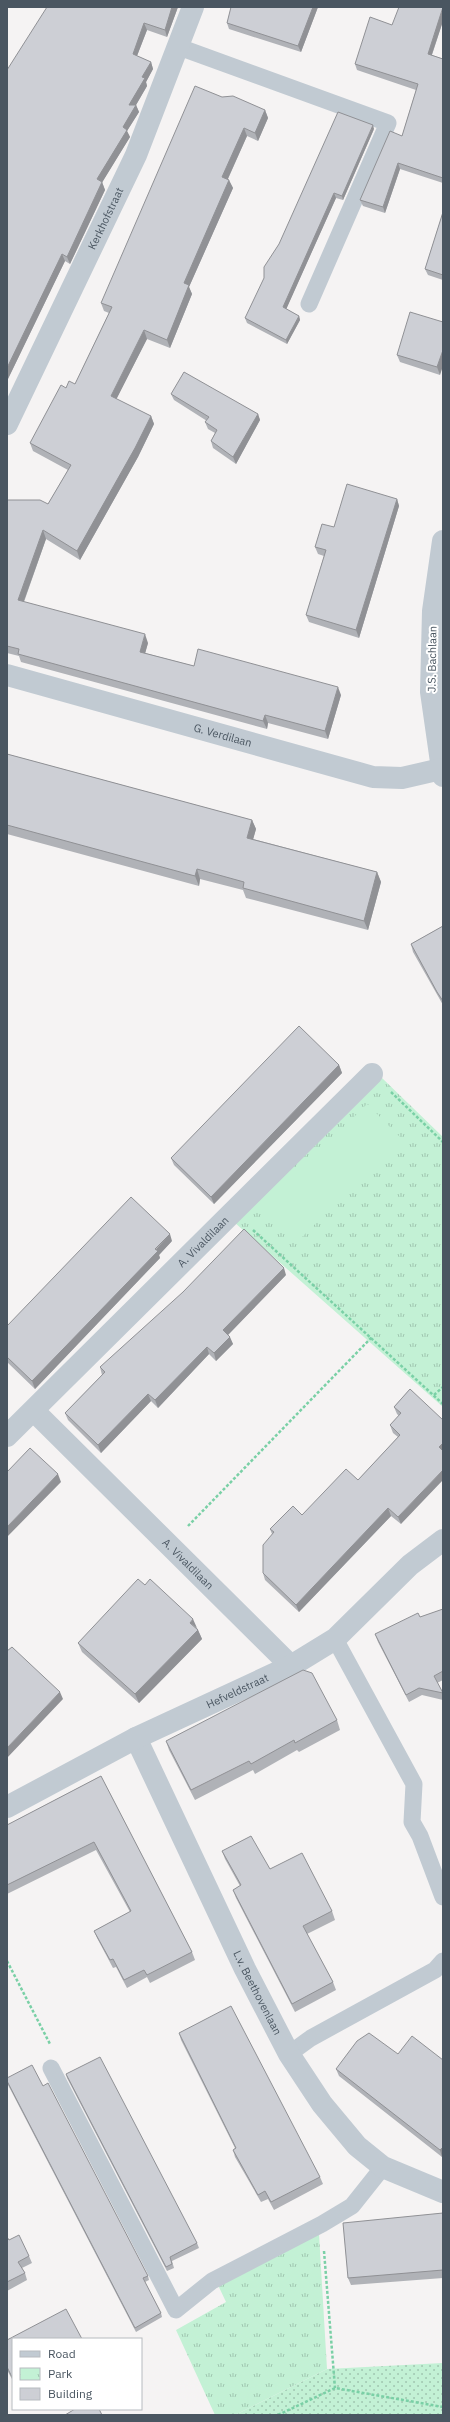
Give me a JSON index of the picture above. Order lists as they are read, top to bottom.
{
  "streets": {
    "street": [
      "Kerkhofstraat",
      "J.S. Bachlaan",
      "G. Verdilaan",
      "A. Vivaldilaan",
      "Hefveldstraat",
      "L.v. Beethovenlaan"
    ]
  },
  "crossings": [
    ["J.S. Bachlaan", "G. Verdilaan"],
    ["A. Vivaldilaan", "Hefveldstraat"],
    ["Hefveldstraat", "L.v. Beethovenlaan"]
  ],
  "legend": ["Road", "Park", "Building"]
}
